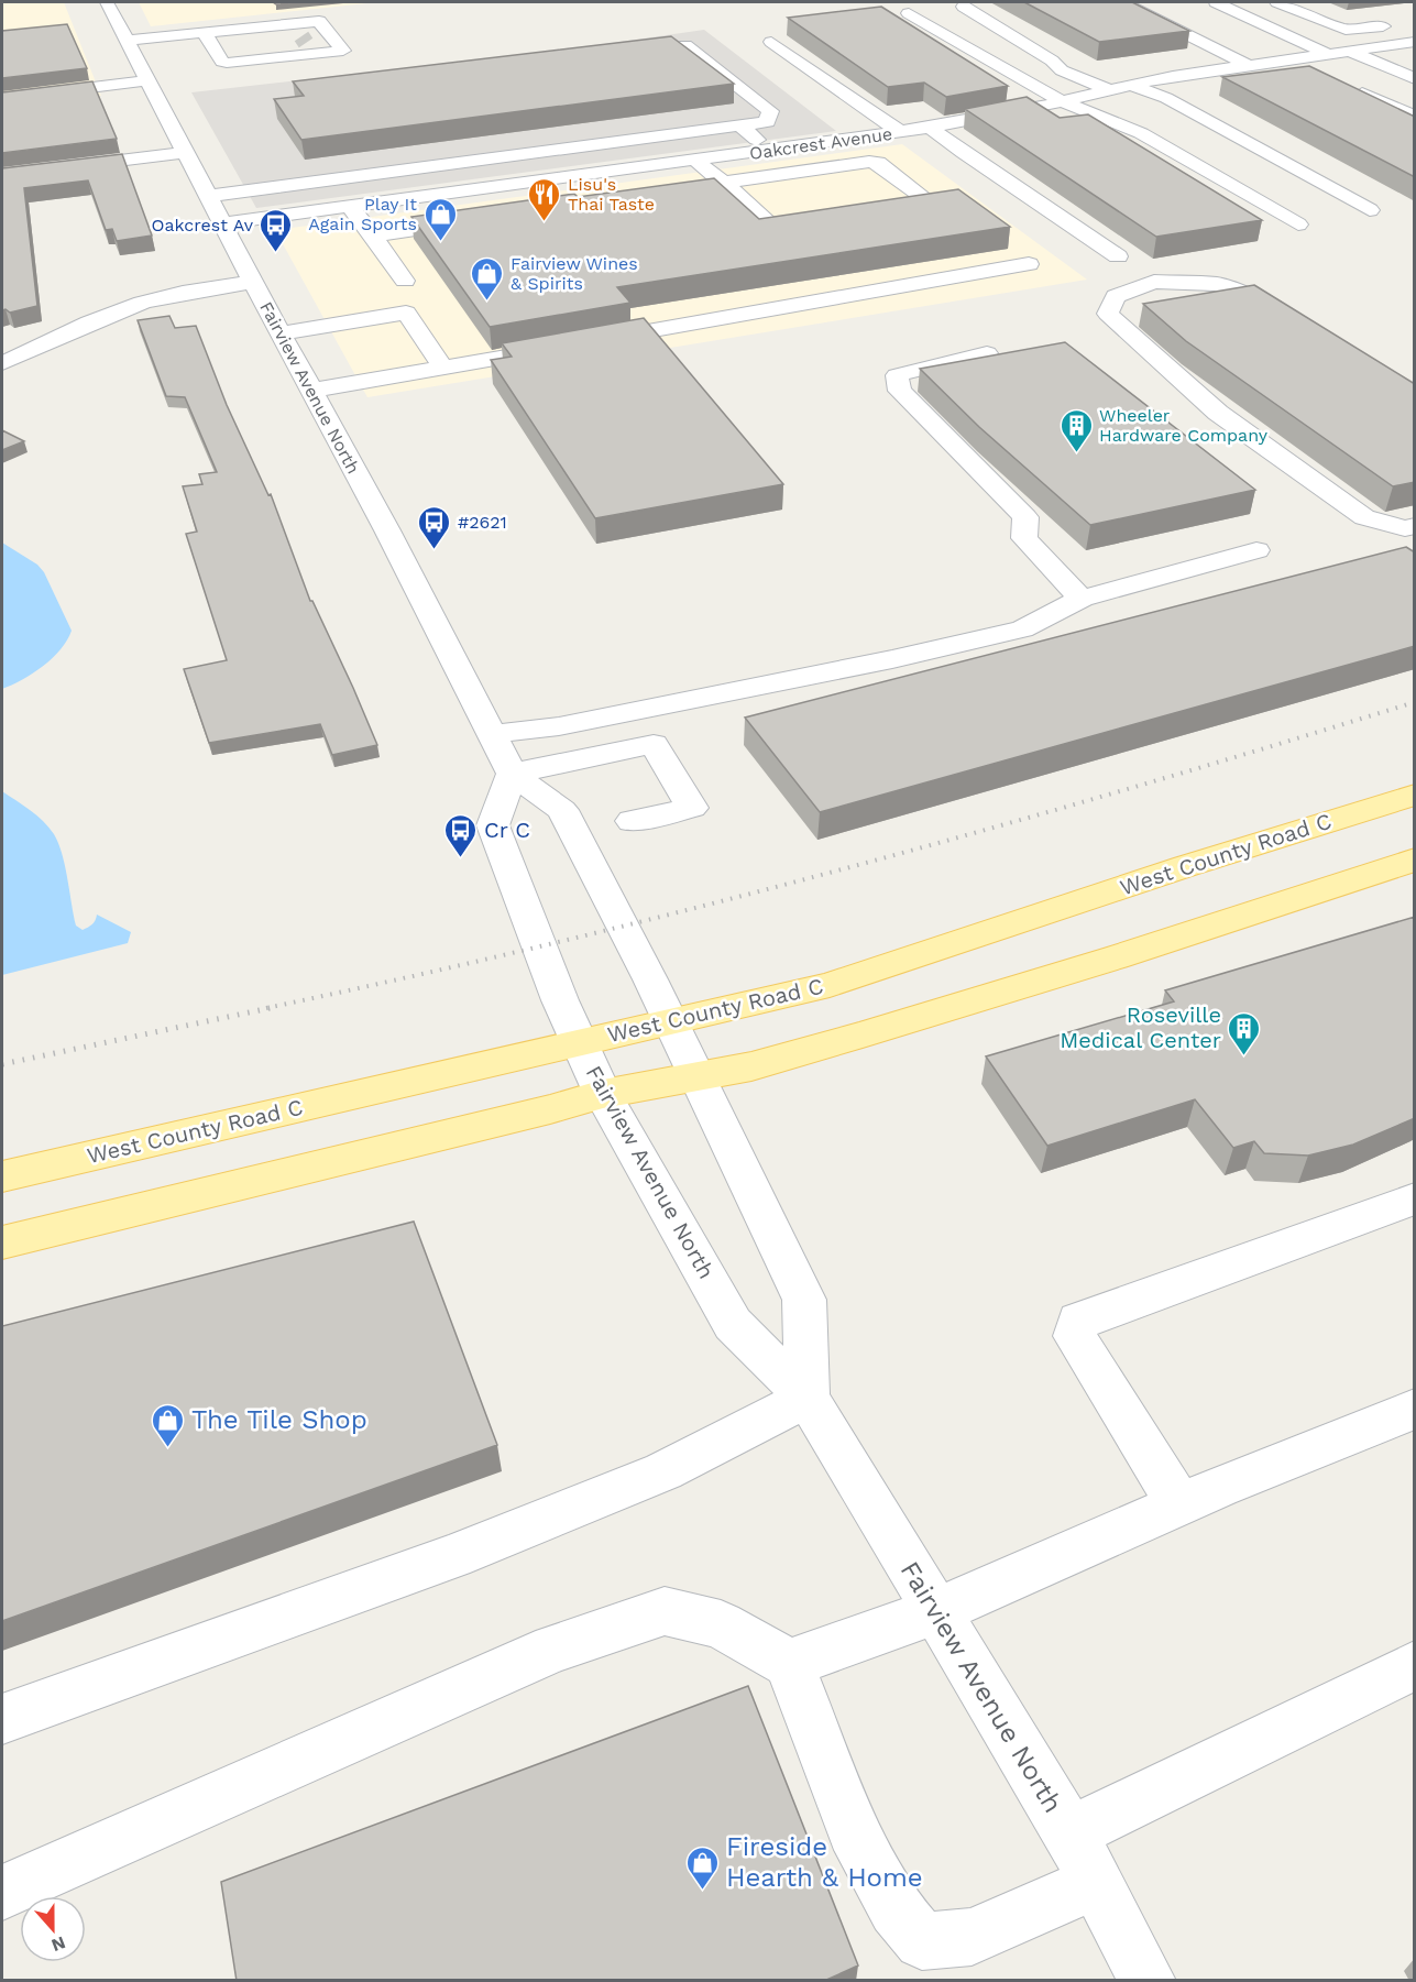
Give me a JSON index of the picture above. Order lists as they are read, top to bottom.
{
  "streets": {
    "main road": ["West County Road C"],
    "street": ["Oakcrest Avenue", "Fairview Avenue North"]
  },
  "crossings": [
    ["Oakcrest Avenue", "Fairview Avenue North"],
    ["Fairview Avenue North", "West County Road C"]
  ],
  "places": {
    "restaurant": ["Lisu's Thai Taste"],
    "shop": [
      "Play It Again Sports",
      "Fairview Wines & Spirits",
      "The Tile Shop",
      "Fireside Hearth & Home"
    ],
    "bus stop": ["Oakcrest Av", "#2621", "Cr C"],
    "building": ["Wheeler Hardware Company", "Roseville Medical Center"]
  },
  "north": "bottom"
}
